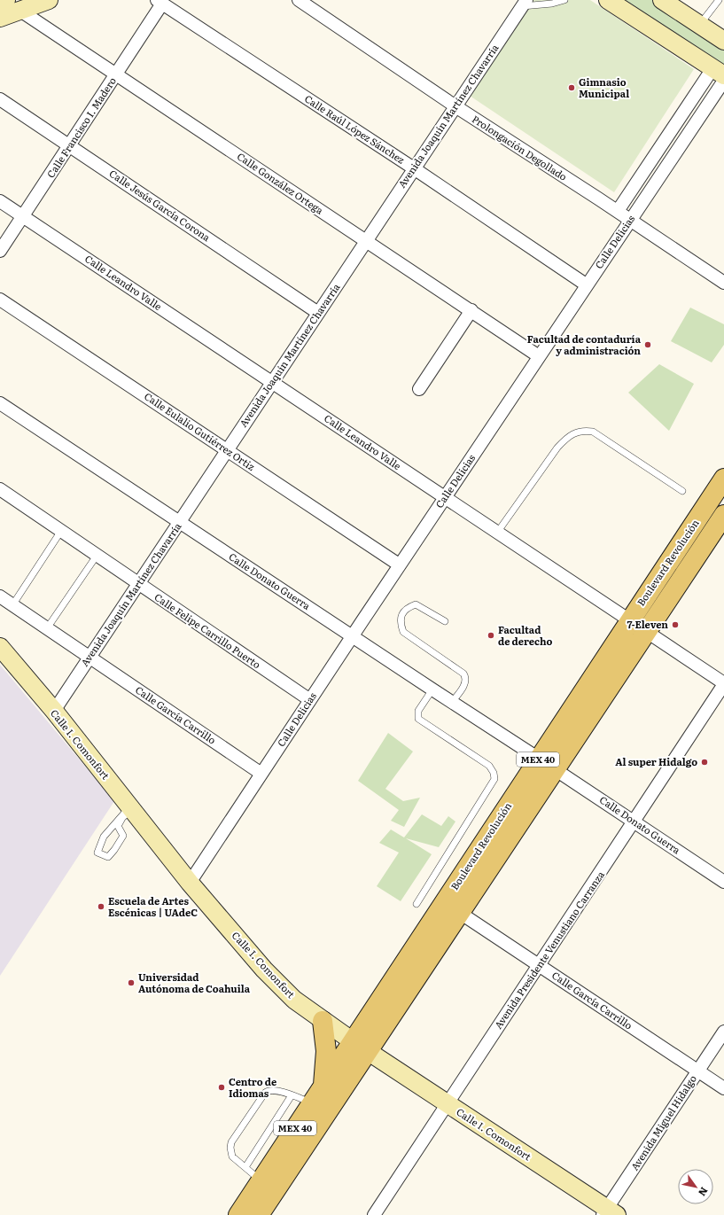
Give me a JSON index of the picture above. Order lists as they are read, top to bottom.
{
  "streets": {
    "main road": ["Boulevard Revolución", "Calle I. Comonfort", "MEX 40"],
    "street": [
      "Avenida Joaquín Martínez Chavarría",
      "Calle Francisco I. Madero",
      "Calle Raúl López Sánchez",
      "Prolongación Degollado",
      "Calle González Ortega",
      "Calle Jesús García Corona",
      "Calle Delicias",
      "Calle Leandro Valle",
      "Calle Eulalio Gutiérrez Ortiz",
      "Calle Donato Guerra",
      "Calle Felipe Carrillo Puerto",
      "Calle García Carrillo",
      "Avenida Presidente Venustiano Carranza",
      "Avenida Miguel Hidalgo"
    ]
  },
  "crossings": [
    ["Avenida Joaquín Martínez Chavarría", "Calle Raúl López Sánchez"],
    ["Avenida Joaquín Martínez Chavarría", "Prolongación Degollado"],
    ["Avenida Joaquín Martínez Chavarría", "Calle González Ortega"],
    ["Avenida Joaquín Martínez Chavarría", "Calle Jesús García Corona"],
    ["Avenida Joaquín Martínez Chavarría", "Calle Leandro Valle"],
    ["Avenida Joaquín Martínez Chavarría", "Calle Eulalio Gutiérrez Ortiz"],
    ["Avenida Joaquín Martínez Chavarría", "Calle Donato Guerra"],
    ["Avenida Joaquín Martínez Chavarría", "Calle Felipe Carrillo Puerto"],
    ["Avenida Joaquín Martínez Chavarría", "Calle García Carrillo"],
    ["Avenida Joaquín Martínez Chavarría", "Calle I. Comonfort"],
    ["Calle Francisco I. Madero", "Calle Raúl López Sánchez"],
    ["Calle Francisco I. Madero", "Calle González Ortega"],
    ["Calle Francisco I. Madero", "Calle Jesús García Corona"],
    ["Calle Francisco I. Madero", "Calle Leandro Valle"],
    ["Calle Raúl López Sánchez", "Calle Delicias"],
    ["Prolongación Degollado", "Calle Delicias"],
    ["Calle González Ortega", "Calle Delicias"],
    ["Calle Delicias", "Calle Leandro Valle"],
    ["Calle Delicias", "Calle Eulalio Gutiérrez Ortiz"],
    ["Calle Delicias", "Calle Donato Guerra"],
    ["Calle Delicias", "Calle Felipe Carrillo Puerto"],
    ["Calle Delicias", "Calle García Carrillo"],
    ["Calle Delicias", "Calle I. Comonfort"],
    ["Calle Leandro Valle", "Boulevard Revolución"],
    ["Calle Leandro Valle", "MEX 40"],
    ["Calle Leandro Valle", "Avenida Presidente Venustiano Carranza"],
    ["Boulevard Revolución", "Calle Donato Guerra"],
    ["Boulevard Revolución", "Calle I. Comonfort"],
    ["Boulevard Revolución", "MEX 40"],
    ["Calle Donato Guerra", "MEX 40"],
    ["Calle Donato Guerra", "Avenida Presidente Venustiano Carranza"],
    ["Calle García Carrillo", "MEX 40"],
    ["Calle García Carrillo", "Avenida Presidente Venustiano Carranza"],
    ["Calle García Carrillo", "Avenida Miguel Hidalgo"],
    ["Calle I. Comonfort", "MEX 40"],
    ["Calle I. Comonfort", "Avenida Presidente Venustiano Carranza"],
    ["Calle I. Comonfort", "Avenida Miguel Hidalgo"]
  ],
  "places": [
    "Gimnasio Municipal",
    "Facultad de contaduría y administración",
    "7-Eleven",
    "Facultad de derecho",
    "Al super Hidalgo",
    "Escuela de Artes Escénicas | UAdeC",
    "Universidad Autónoma de Coahuila",
    "Centro de Idiomas"
  ],
  "north": "bottom right"
}
